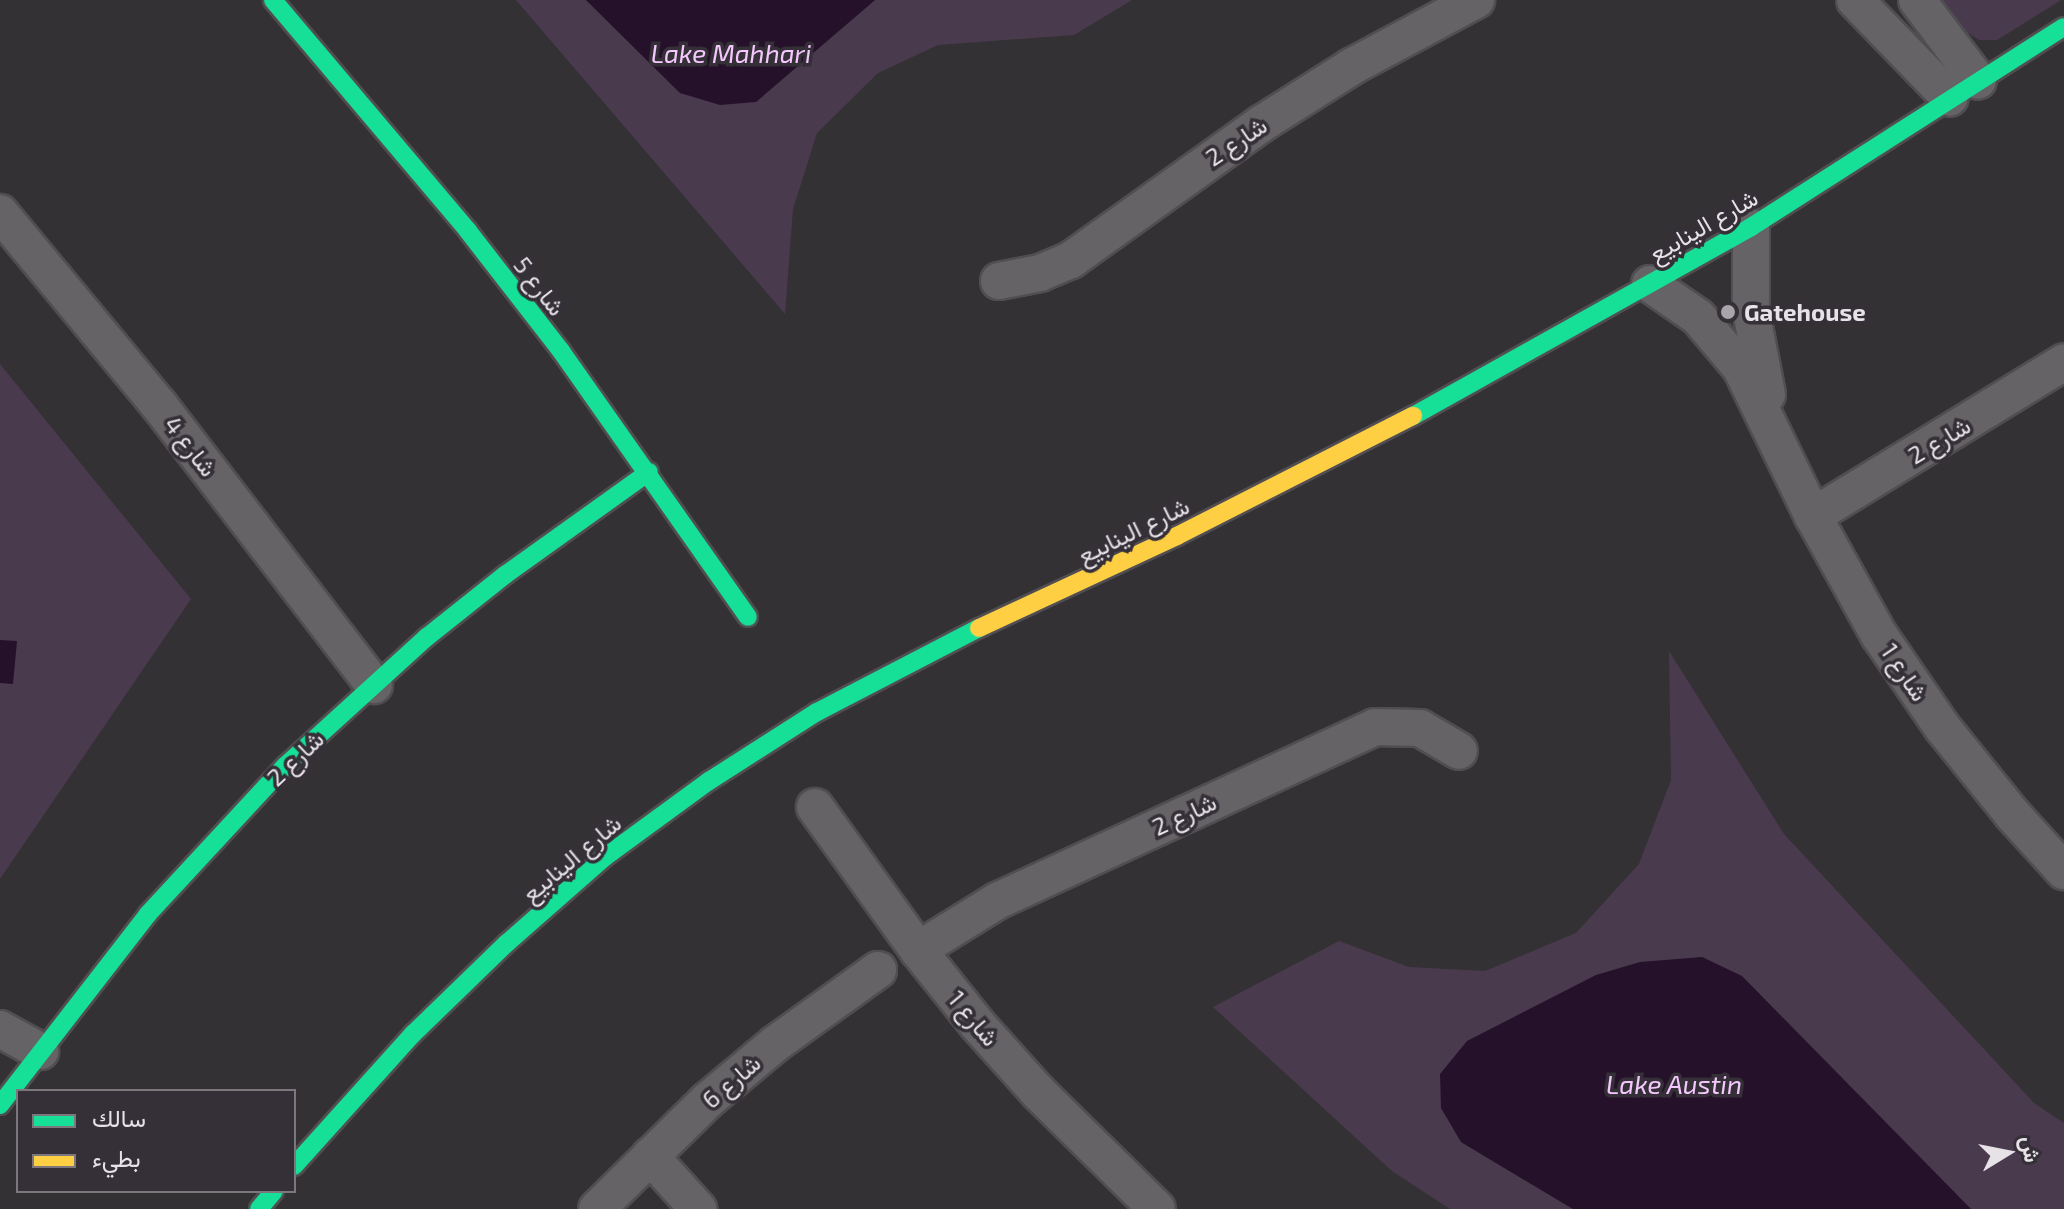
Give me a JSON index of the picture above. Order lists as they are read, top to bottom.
{
  "streets": {
    "street": [
      "شارع 2",
      "شارع الينابيع",
      "شارع 5",
      "شارع 4",
      "شارع 1",
      "شارع 6"
    ]
  },
  "crossings": [
    ["شارع 2", "شارع 5"],
    ["شارع 2", "شارع 4"],
    ["شارع 2", "شارع 1"],
    ["شارع الينابيع", "شارع 1"]
  ],
  "water": ["Lake Mahhari", "Lake Austin"],
  "places": ["Gatehouse"],
  "legend": ["سالك", "بطيء"],
  "north": "right"
}
